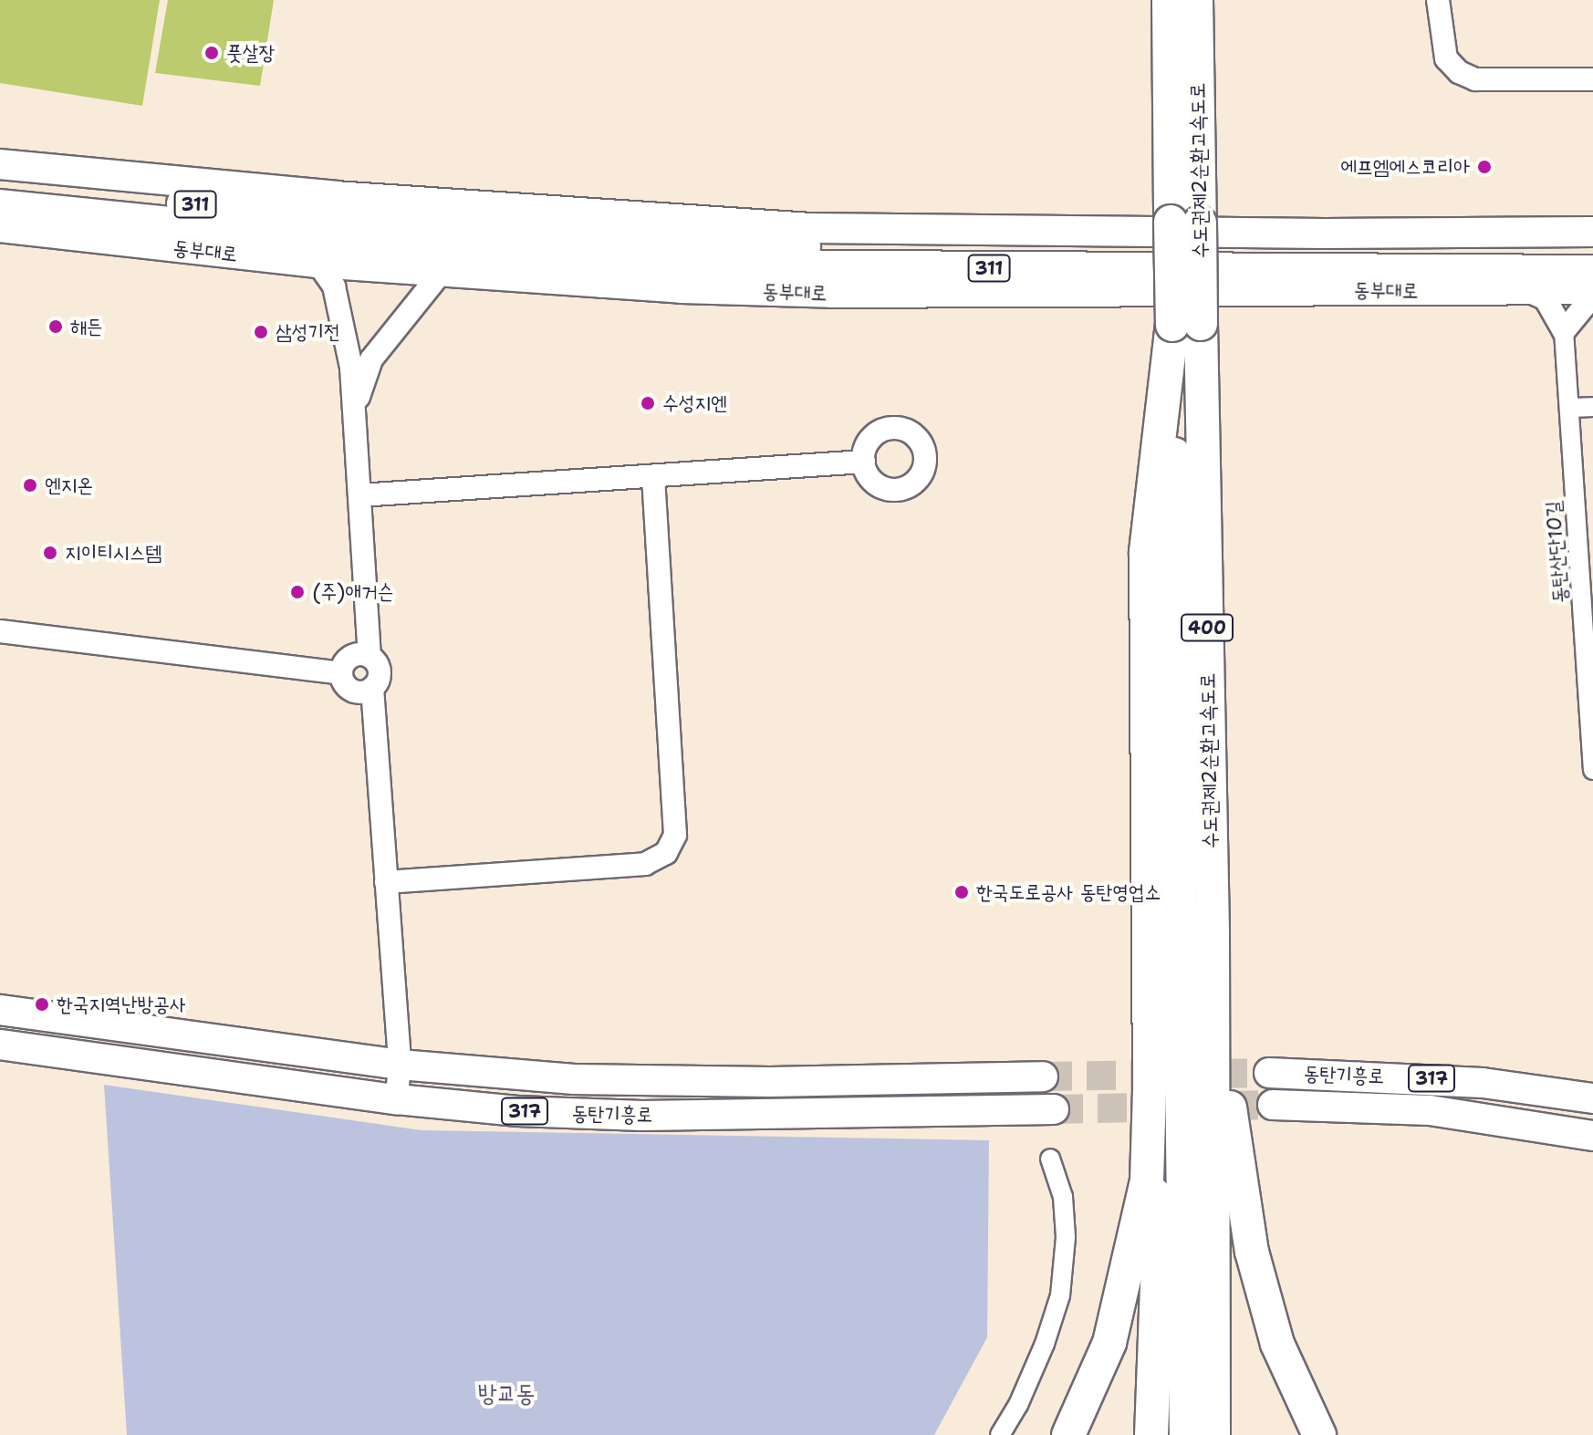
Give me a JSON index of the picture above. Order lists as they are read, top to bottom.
{
  "streets": {
    "highway": [
      "수도권제2순환고속도로",
      "311",
      "동부대로",
      "400"
    ],
    "main road": ["동탄기흥로", "317"],
    "street": ["동탄산단10길"]
  },
  "districts": ["방교동"],
  "places": [
    "풋살장",
    "에프엠에스코리아",
    "해든",
    "삼성기전",
    "수성지엔",
    "엔지온",
    "지이티시스템",
    "(주)애거슨",
    "한국도로공사 동탄영업소",
    "한국지역난방공사"
  ]
}
